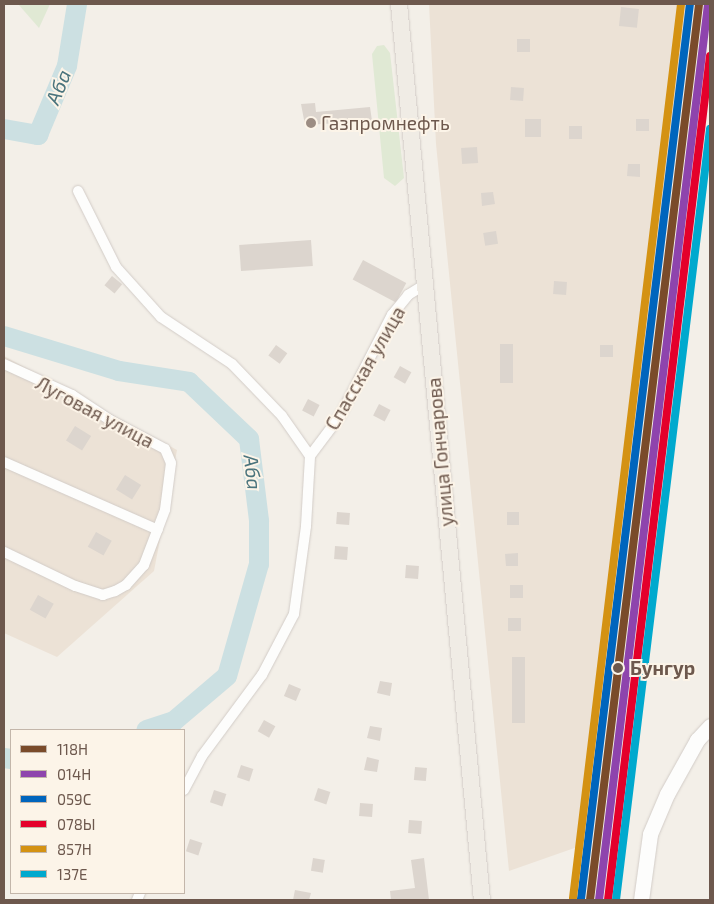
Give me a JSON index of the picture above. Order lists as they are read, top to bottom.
{
  "streets": {
    "main road": ["улица Гончарова"],
    "street": ["Спасская улица", "Луговая улица"]
  },
  "crossings": [
    ["Спасская улица", "улица Гончарова"]
  ],
  "water": ["Аба"],
  "places": ["Газпромнефть", "Бунгур"],
  "lines": [
    "transit line 118Н",
    "transit line 059С",
    "transit line 857Н",
    "transit line 014Н",
    "transit line 078Ы",
    "transit line 137Е"
  ],
  "legend": [
    "118Н",
    "014Н",
    "059С",
    "078Ы",
    "857Н",
    "137Е"
  ]
}
